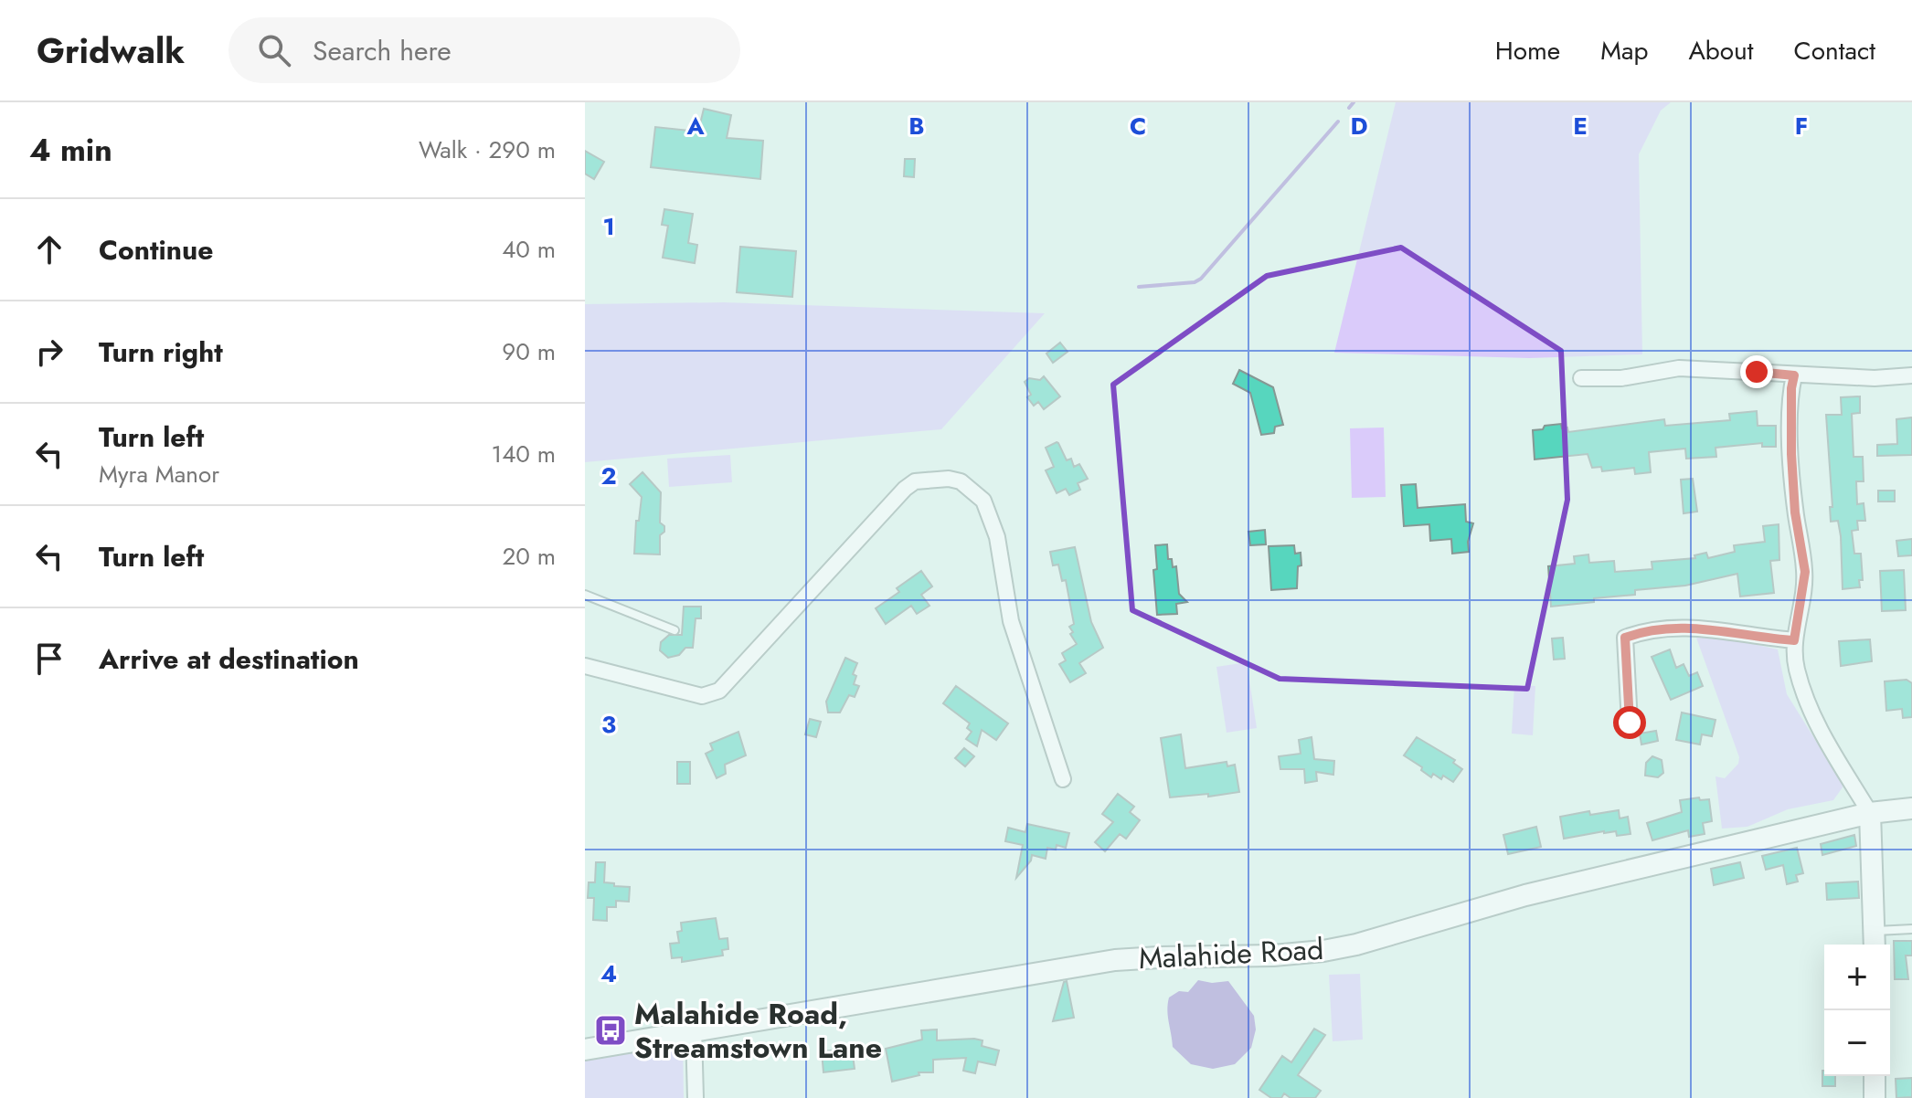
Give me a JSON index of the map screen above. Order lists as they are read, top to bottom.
{
  "streets": {
    "main road": ["Malahide Road"]
  },
  "places": {
    "bus stop": ["Malahide Road, Streamstown Lane"]
  },
  "page": {
    "header": "Gridwalk",
    "search": "Search here",
    "nav": [
      "Home",
      "Map",
      "About",
      "Contact"
    ],
    "heading": ["4 min", "Walk · 290 m"],
    "list": [
      ["Continue", "40 m"],
      ["Turn right", "90 m"],
      ["Turn left", "Myra Manor", "140 m"],
      ["Turn left", "20 m"],
      "Arrive at destination"
    ],
    "map_buttons": ["+", "−"]
  },
  "grid": {
    "columns": [
      "A",
      "B",
      "C",
      "D",
      "E",
      "F"
    ],
    "rows": [
      "1",
      "2",
      "3",
      "4"
    ]
  }
}
